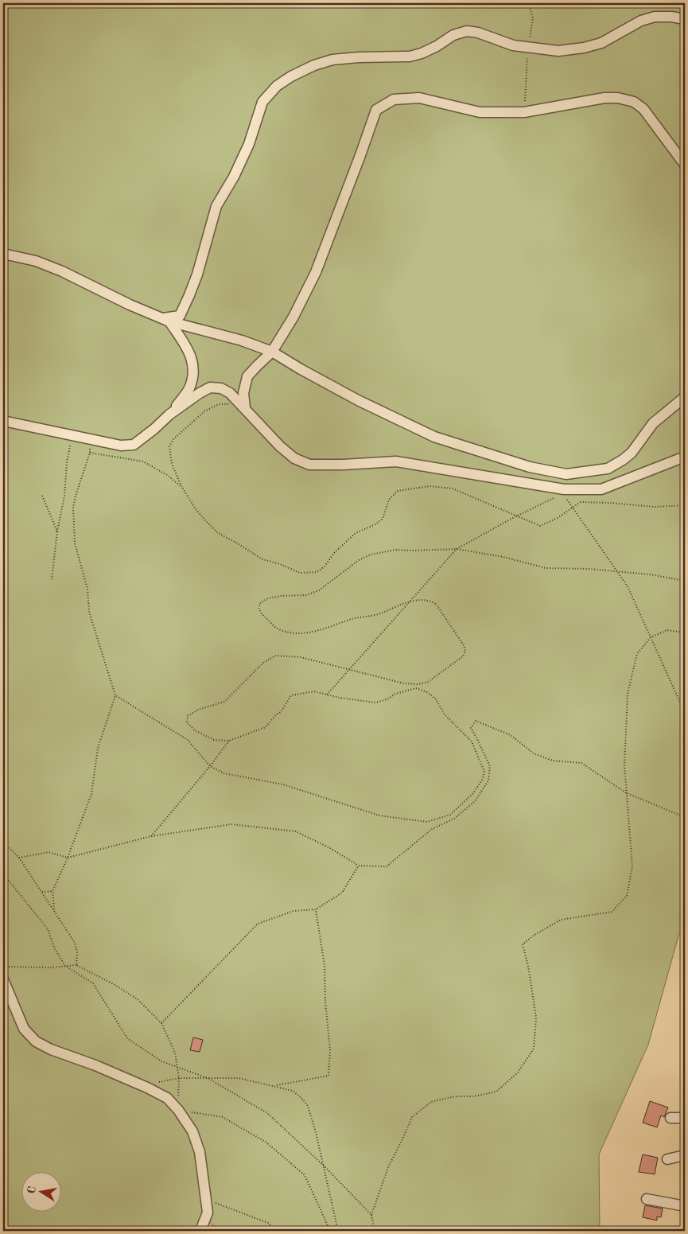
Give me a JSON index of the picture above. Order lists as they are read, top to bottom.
{
  "north": "left"
}
